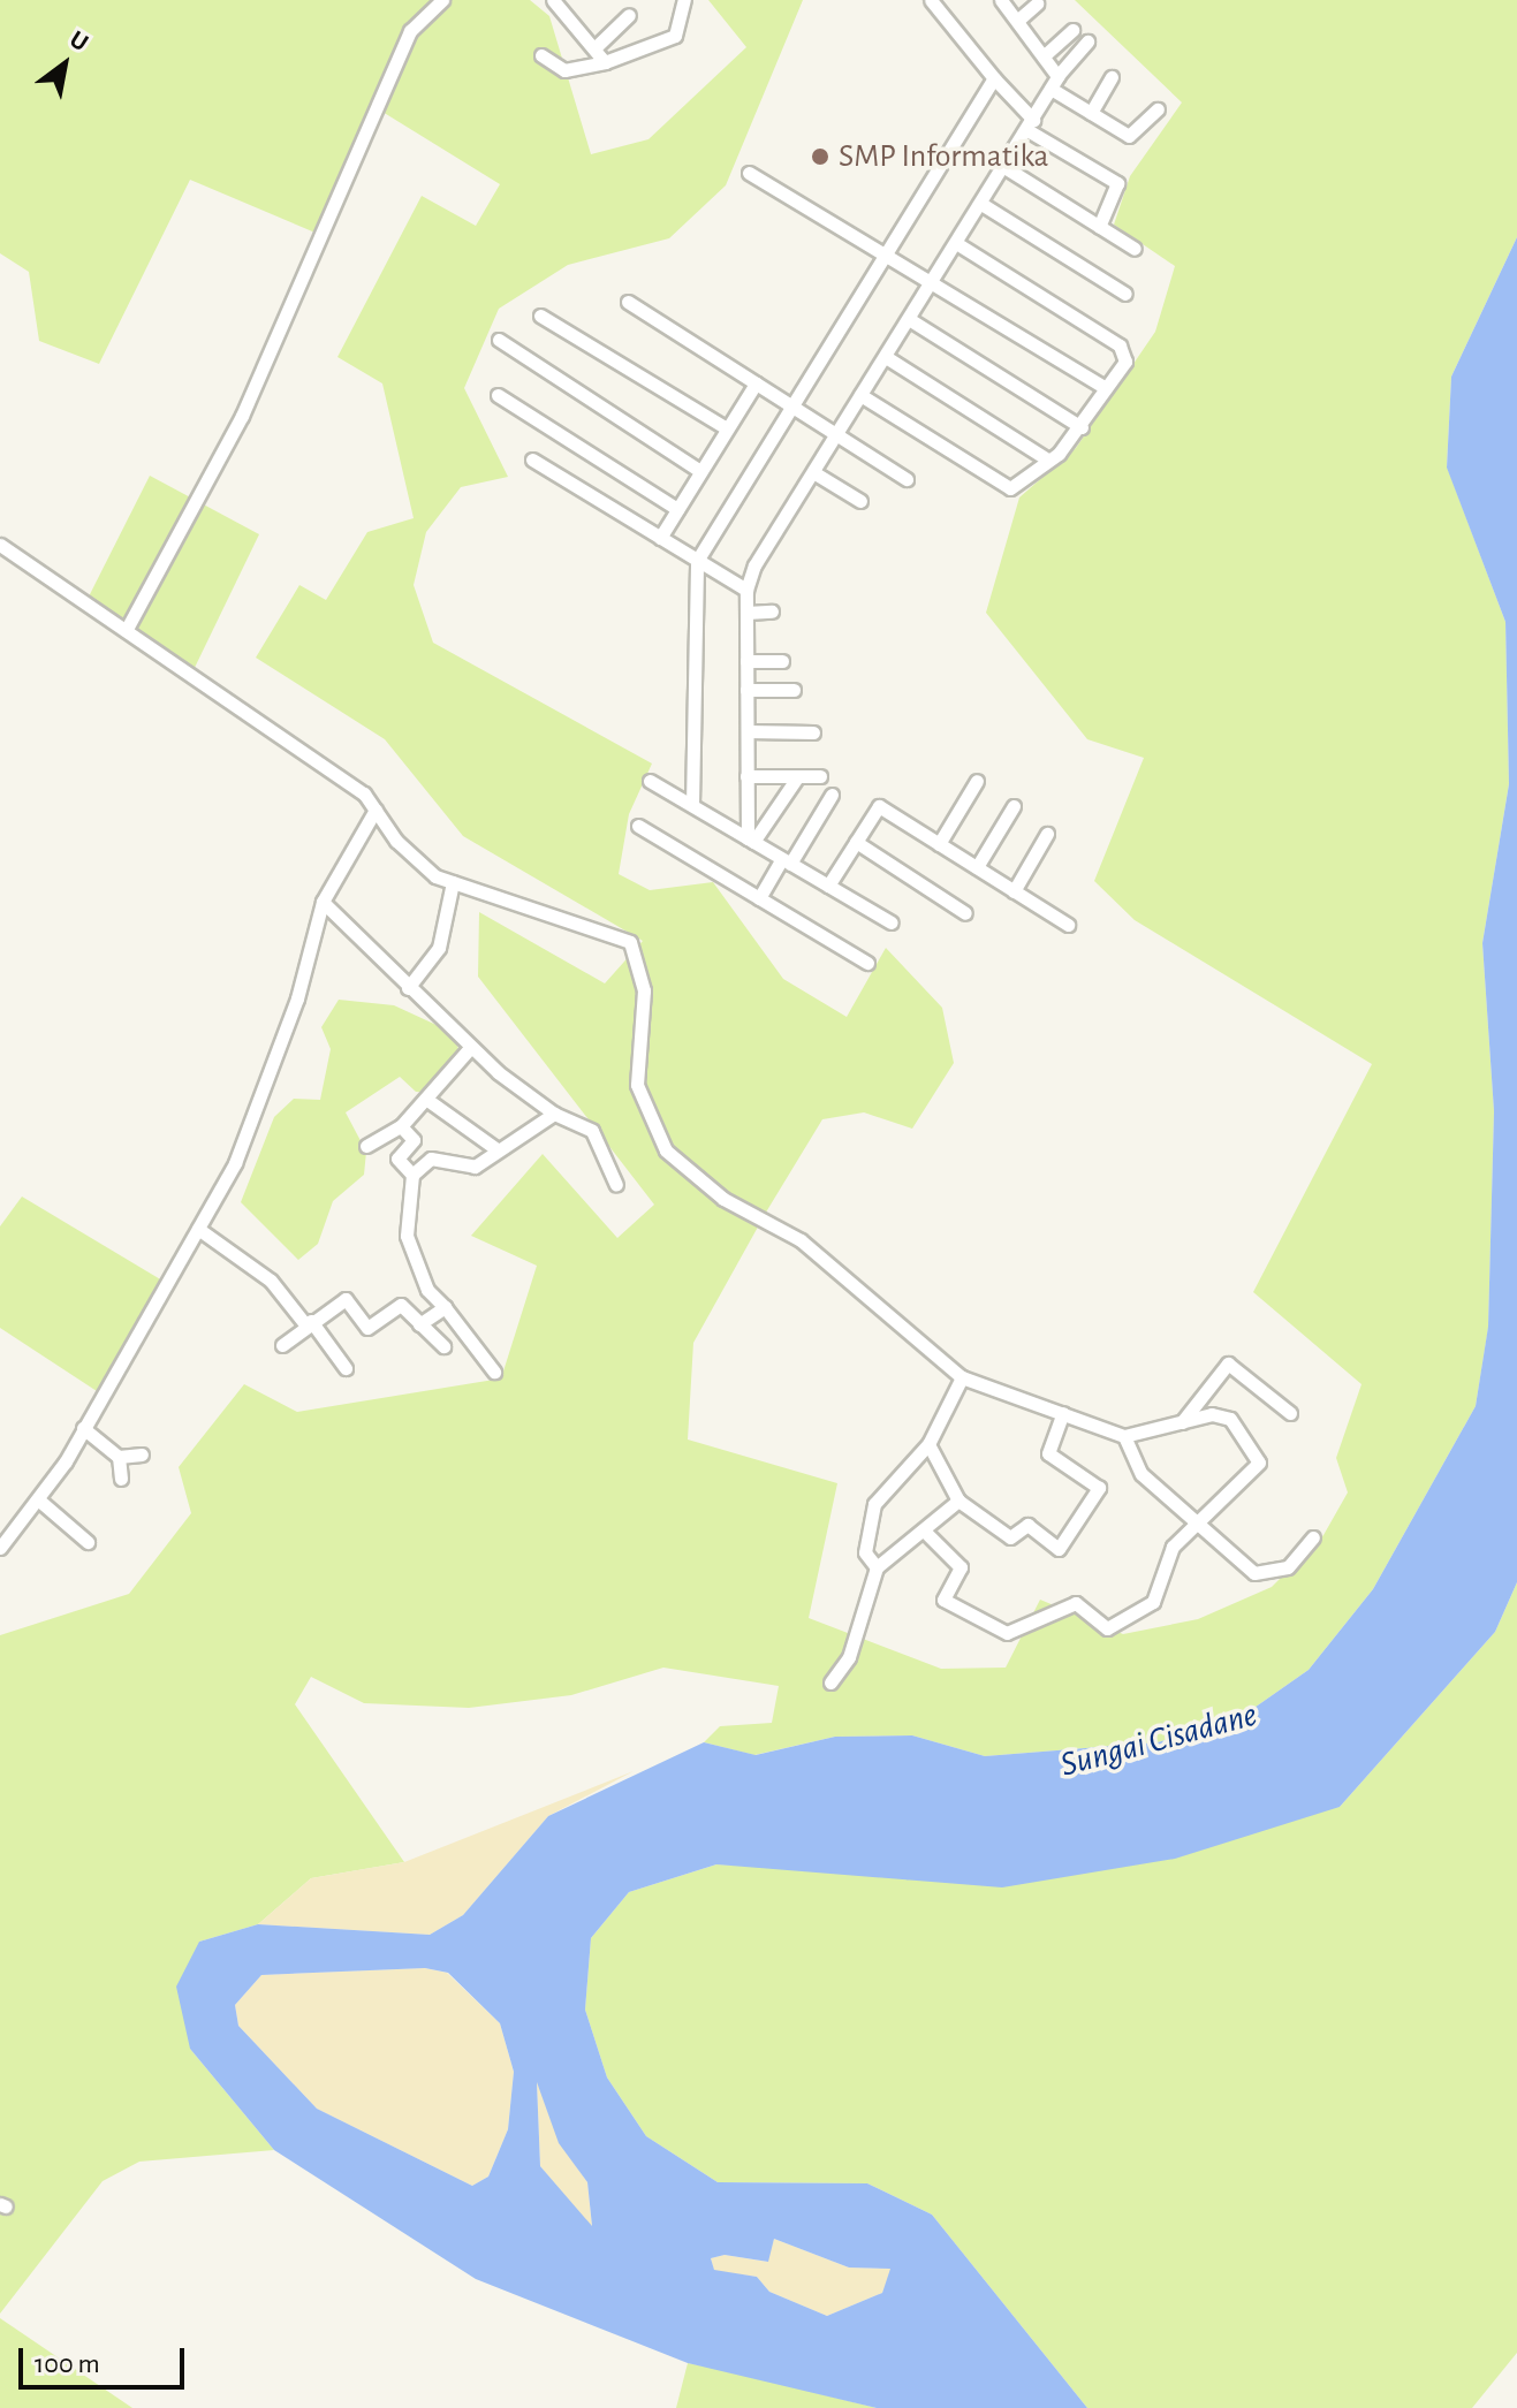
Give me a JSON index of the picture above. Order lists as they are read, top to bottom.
{
  "water": ["Sungai Cisadane"],
  "places": ["SMP Informatika"],
  "scale_bar": "100 m",
  "north": "top right"
}
